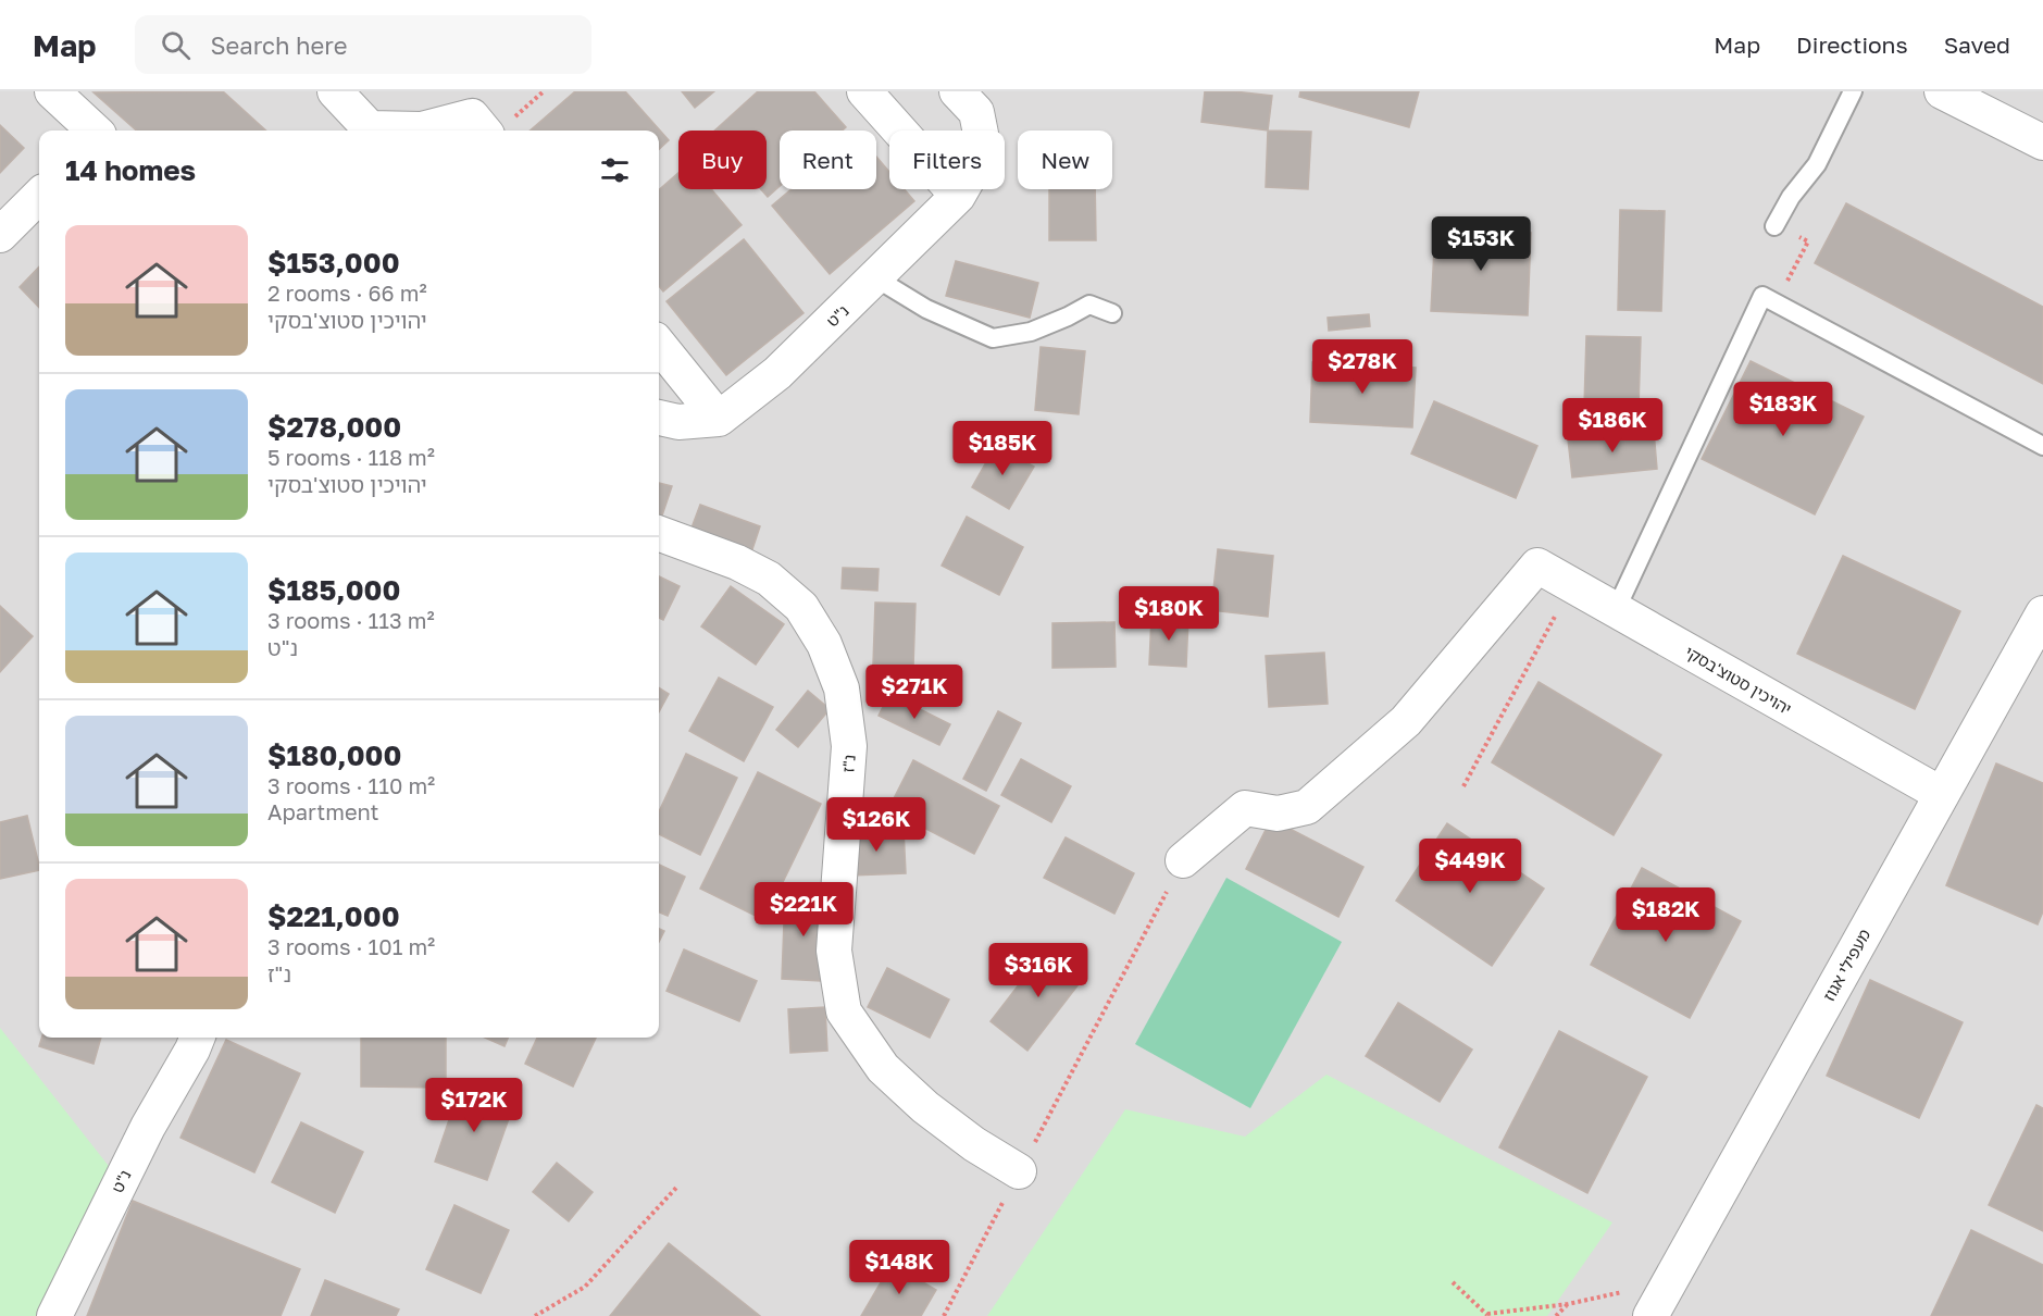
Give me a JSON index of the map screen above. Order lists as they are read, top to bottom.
{
  "streets": {
    "street": [
      "נ\"ט",
      "יהויכין סטוצ'בסקי",
      "נ\"ז",
      "מעפילי אגוז"
    ]
  },
  "crossings": [
    ["יהויכין סטוצ'בסקי", "מעפילי אגוז"]
  ],
  "page": {
    "header": "Map",
    "search": "Search here",
    "nav": ["Map", "Directions", "Saved"],
    "chip": [
      "Buy",
      "Rent",
      "Filters",
      "New"
    ],
    "heading": "14 homes",
    "list": [
      {
        "name": "$153,000",
        "note": "2 rooms · 66 m² · יהויכין סטוצ'בסקי"
      },
      {
        "name": "$278,000",
        "note": "5 rooms · 118 m² · יהויכין סטוצ'בסקי"
      },
      {
        "name": "$185,000",
        "note": "3 rooms · 113 m² · נ\"ט"
      },
      {
        "name": "$180,000",
        "note": "3 rooms · 110 m² · Apartment"
      },
      {
        "name": "$221,000",
        "note": "3 rooms · 101 m² · נ\"ז"
      }
    ],
    "price": [
      "$153K",
      "$278K",
      "$183K",
      "$186K",
      "$185K",
      "$180K",
      "$271K",
      "$126K",
      "$449K",
      "$221K",
      "$182K",
      "$316K",
      "$172K",
      "$148K"
    ]
  }
}
